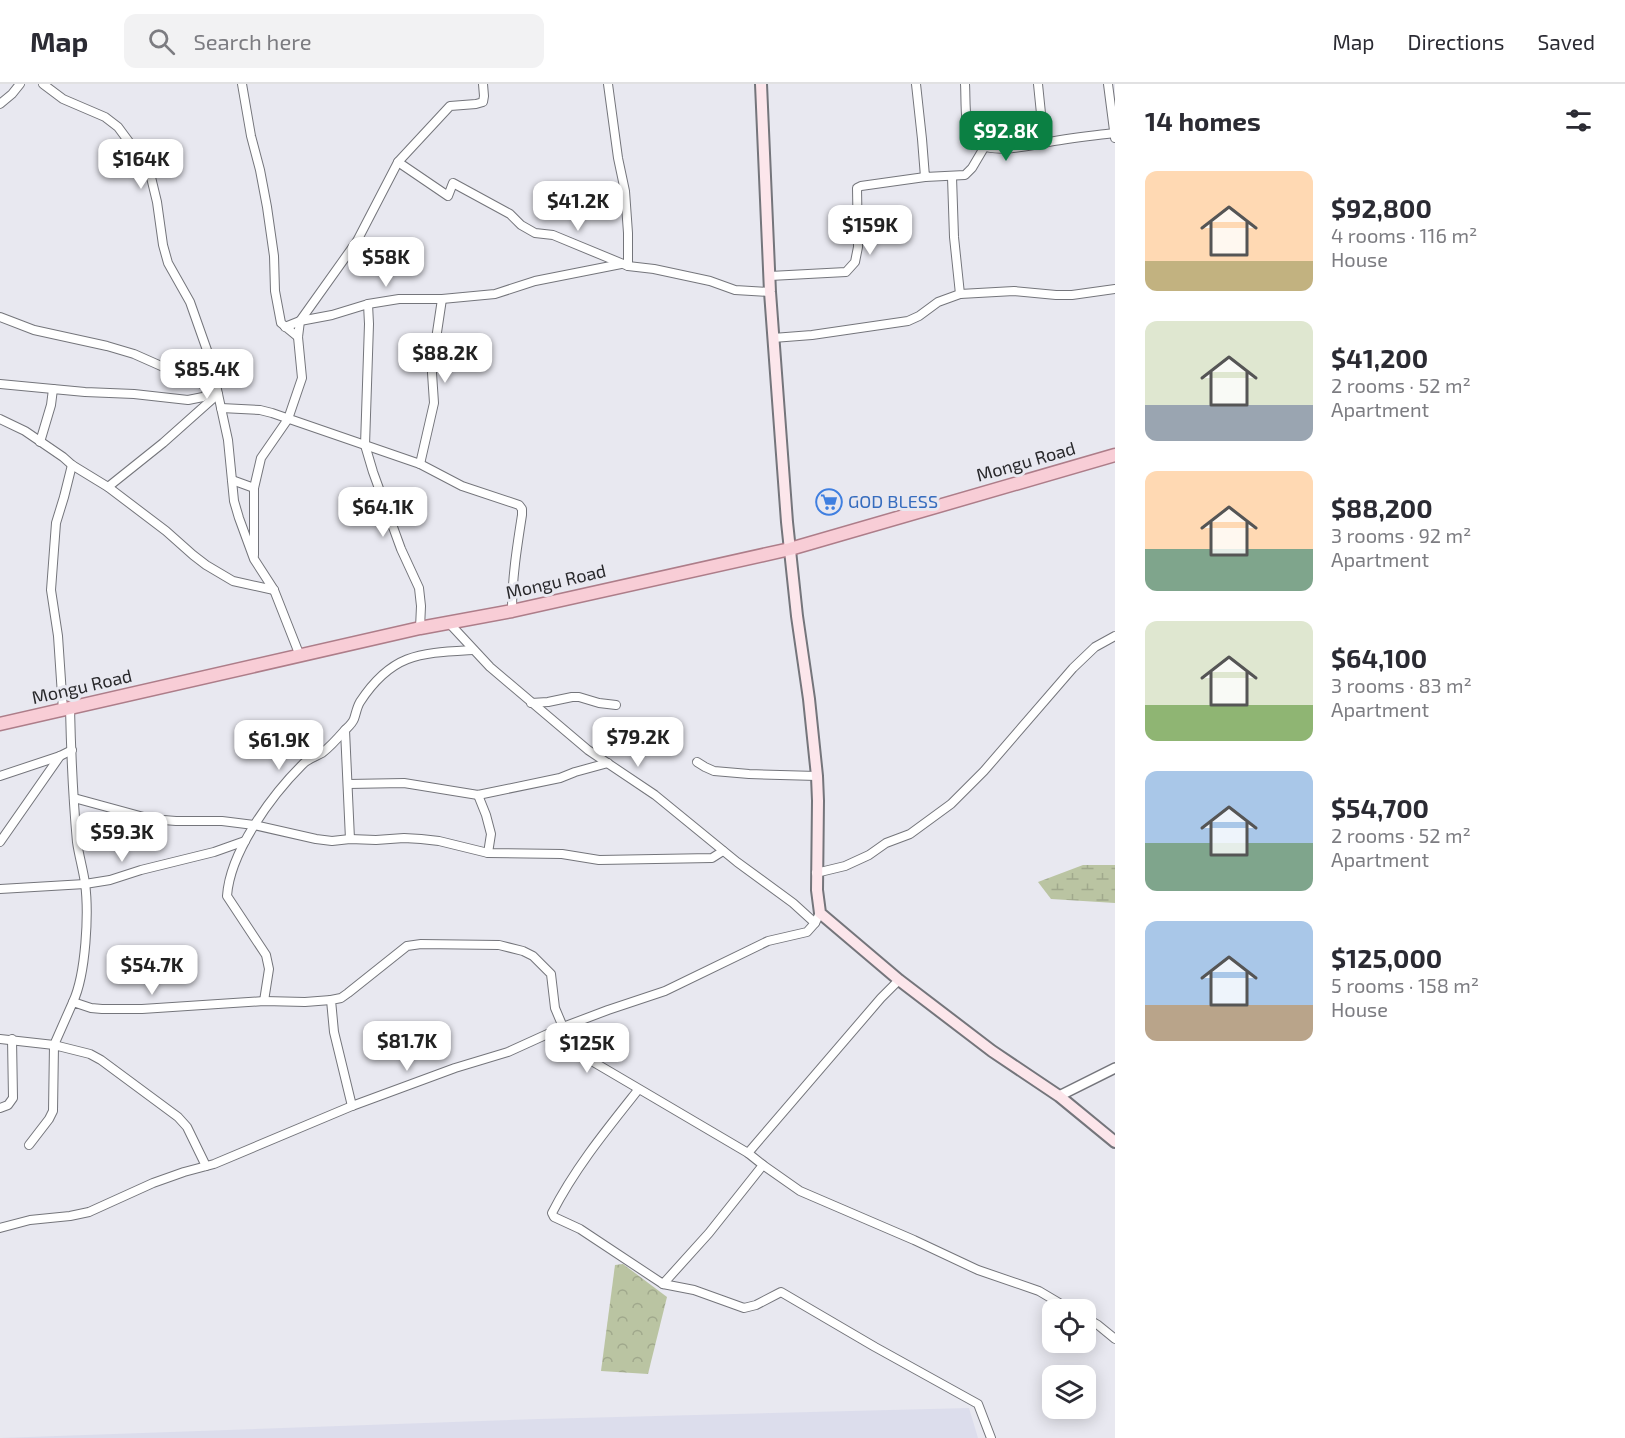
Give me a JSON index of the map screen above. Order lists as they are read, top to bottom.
{
  "streets": {
    "main road": ["Mongu Road"]
  },
  "places": {
    "supermarket": ["GOD BLESS"]
  },
  "page": {
    "header": "Map",
    "search": "Search here",
    "nav": ["Map", "Directions", "Saved"],
    "heading": "14 homes",
    "price": [
      "$92.8K",
      "$164K",
      "$41.2K",
      "$159K",
      "$58K",
      "$88.2K",
      "$85.4K",
      "$64.1K",
      "$79.2K",
      "$61.9K",
      "$59.3K",
      "$54.7K",
      "$81.7K",
      "$125K"
    ],
    "list": [
      {
        "name": "$92,800",
        "note": "4 rooms · 116 m² · House"
      },
      {
        "name": "$41,200",
        "note": "2 rooms · 52 m² · Apartment"
      },
      {
        "name": "$88,200",
        "note": "3 rooms · 92 m² · Apartment"
      },
      {
        "name": "$64,100",
        "note": "3 rooms · 83 m² · Apartment"
      },
      {
        "name": "$54,700",
        "note": "2 rooms · 52 m² · Apartment"
      },
      {
        "name": "$125,000",
        "note": "5 rooms · 158 m² · House"
      }
    ]
  }
}
